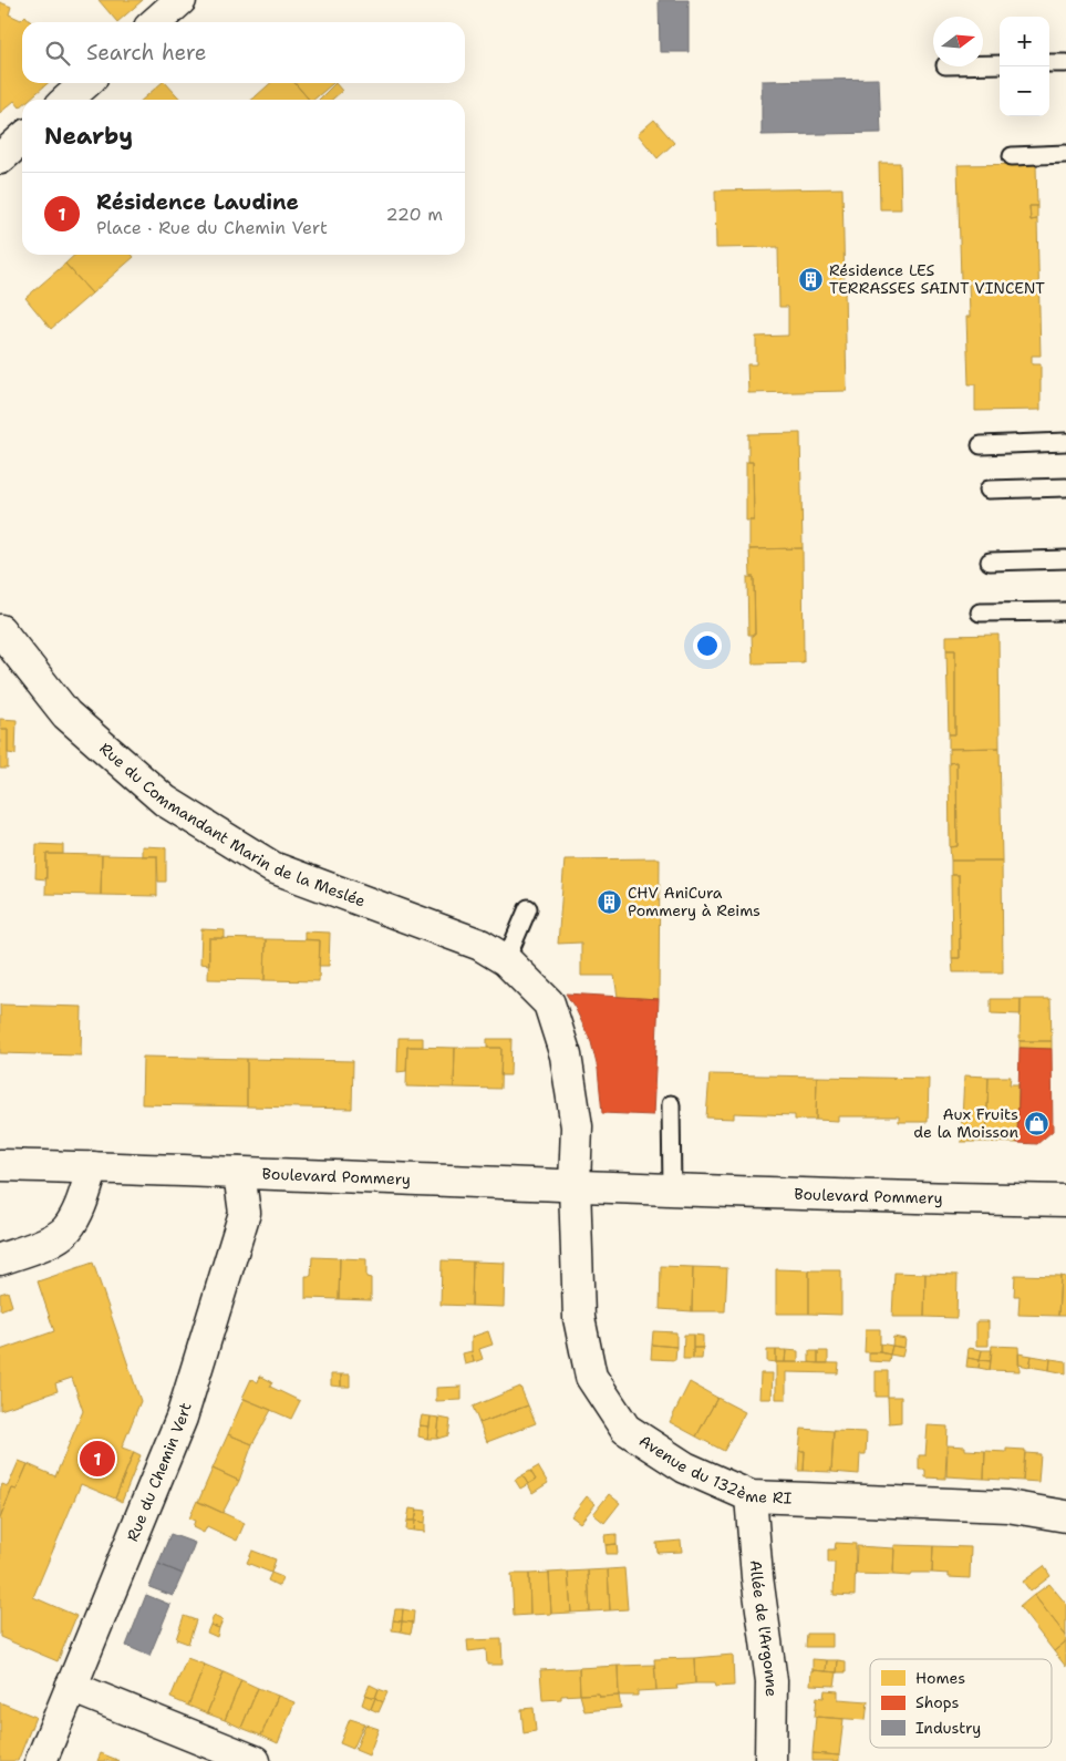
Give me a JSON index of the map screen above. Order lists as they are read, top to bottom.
{
  "streets": {
    "street": [
      "Rue du Commandant Marin de la Meslée",
      "Boulevard Pommery",
      "Avenue du 132ème RI",
      "Rue du Chemin Vert",
      "Allée de l'Argonne"
    ]
  },
  "crossings": [
    ["Rue du Commandant Marin de la Meslée", "Boulevard Pommery"],
    ["Rue du Commandant Marin de la Meslée", "Avenue du 132ème RI"],
    ["Boulevard Pommery", "Avenue du 132ème RI"],
    ["Boulevard Pommery", "Rue du Chemin Vert"],
    ["Avenue du 132ème RI", "Allée de l'Argonne"]
  ],
  "places": {
    "building": ["Résidence LES TERRASSES SAINT VINCENT", "CHV AniCura Pommery à Reims"],
    "shop": ["Aux Fruits de la Moisson"]
  },
  "legend": ["Homes", "Shops", "Industry"],
  "north": "right",
  "page": {
    "map_buttons": ["+", "−"],
    "search": "Search here",
    "heading": "Nearby",
    "list": [
      {
        "mark": "1",
        "name": "Résidence Laudine",
        "note": "Place · Rue du Chemin Vert",
        "value": "220 m"
      }
    ],
    "pins": "1"
  }
}
